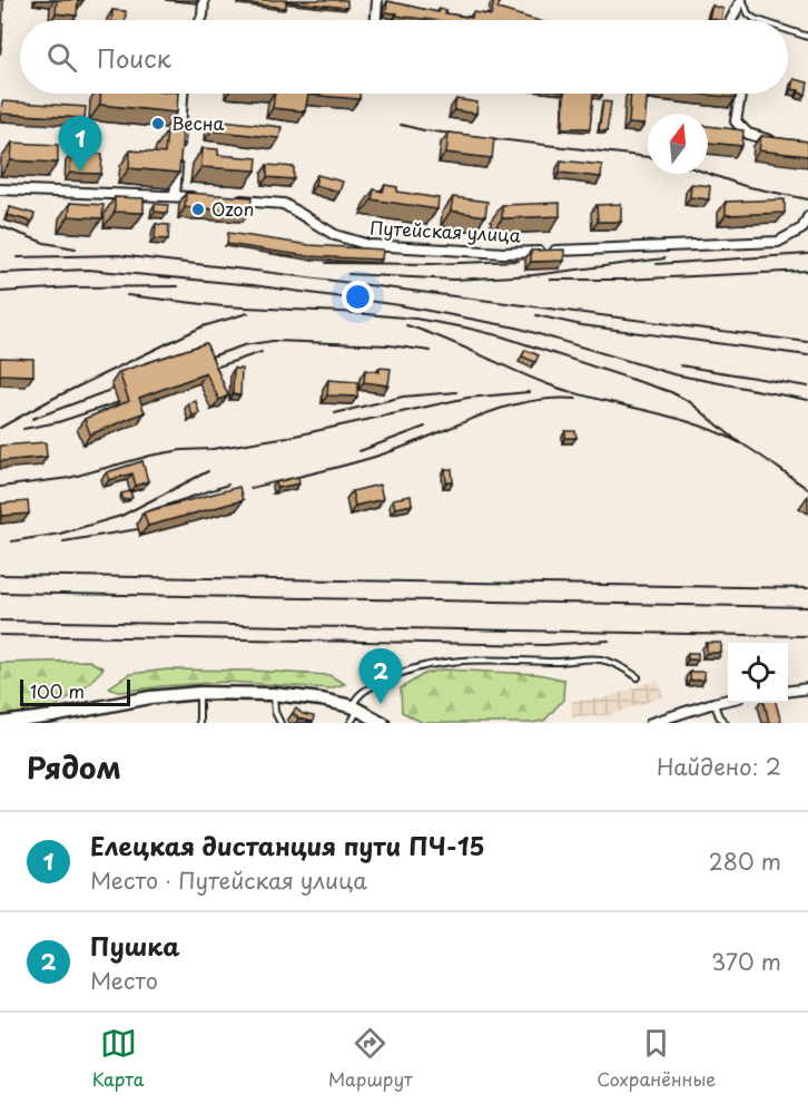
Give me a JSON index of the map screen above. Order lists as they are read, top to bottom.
{
  "streets": {
    "street": ["Путейская улица"]
  },
  "places": ["Весна", "Ozon"],
  "scale_bar": "100 m",
  "north": "top",
  "page": {
    "search": "Поиск",
    "pins": ["1", "2"],
    "scale": "100 m",
    "heading": ["Рядом", "Найдено: 2"],
    "list": [
      {
        "mark": "1",
        "name": "Елецкая дистанция пути ПЧ-15",
        "note": "Место · Путейская улица",
        "value": "280 m"
      },
      {
        "mark": "2",
        "name": "Пушка",
        "note": "Место",
        "value": "370 m"
      }
    ],
    "nav": ["Карта", "Маршрут", "Сохранённые"]
  }
}
